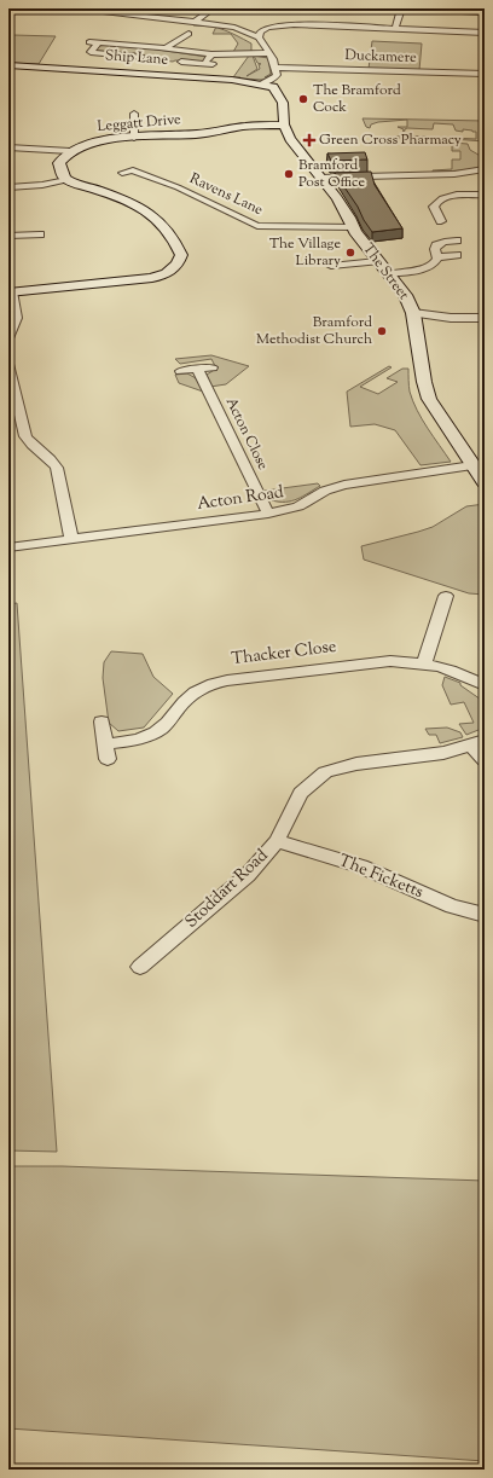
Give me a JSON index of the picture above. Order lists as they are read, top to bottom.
{
  "streets": {
    "main road": ["Ship Lane", "Leggatt Drive", "The Street"],
    "street": [
      "Duckamere",
      "Ravens Lane",
      "Acton Close",
      "Acton Road",
      "Thacker Close",
      "The Ficketts",
      "Stoddart Road"
    ]
  },
  "crossings": [
    ["Ship Lane", "The Street"],
    ["Leggatt Drive", "The Street"],
    ["Ravens Lane", "The Street"],
    ["The Street", "Acton Road"],
    ["Acton Close", "Acton Road"],
    ["The Ficketts", "Stoddart Road"]
  ],
  "places": {
    "other": [
      "The Bramford Cock",
      "Bramford Post Office",
      "The Village Library",
      "Bramford Methodist Church"
    ],
    "health": ["Green Cross Pharmacy"]
  }
}
